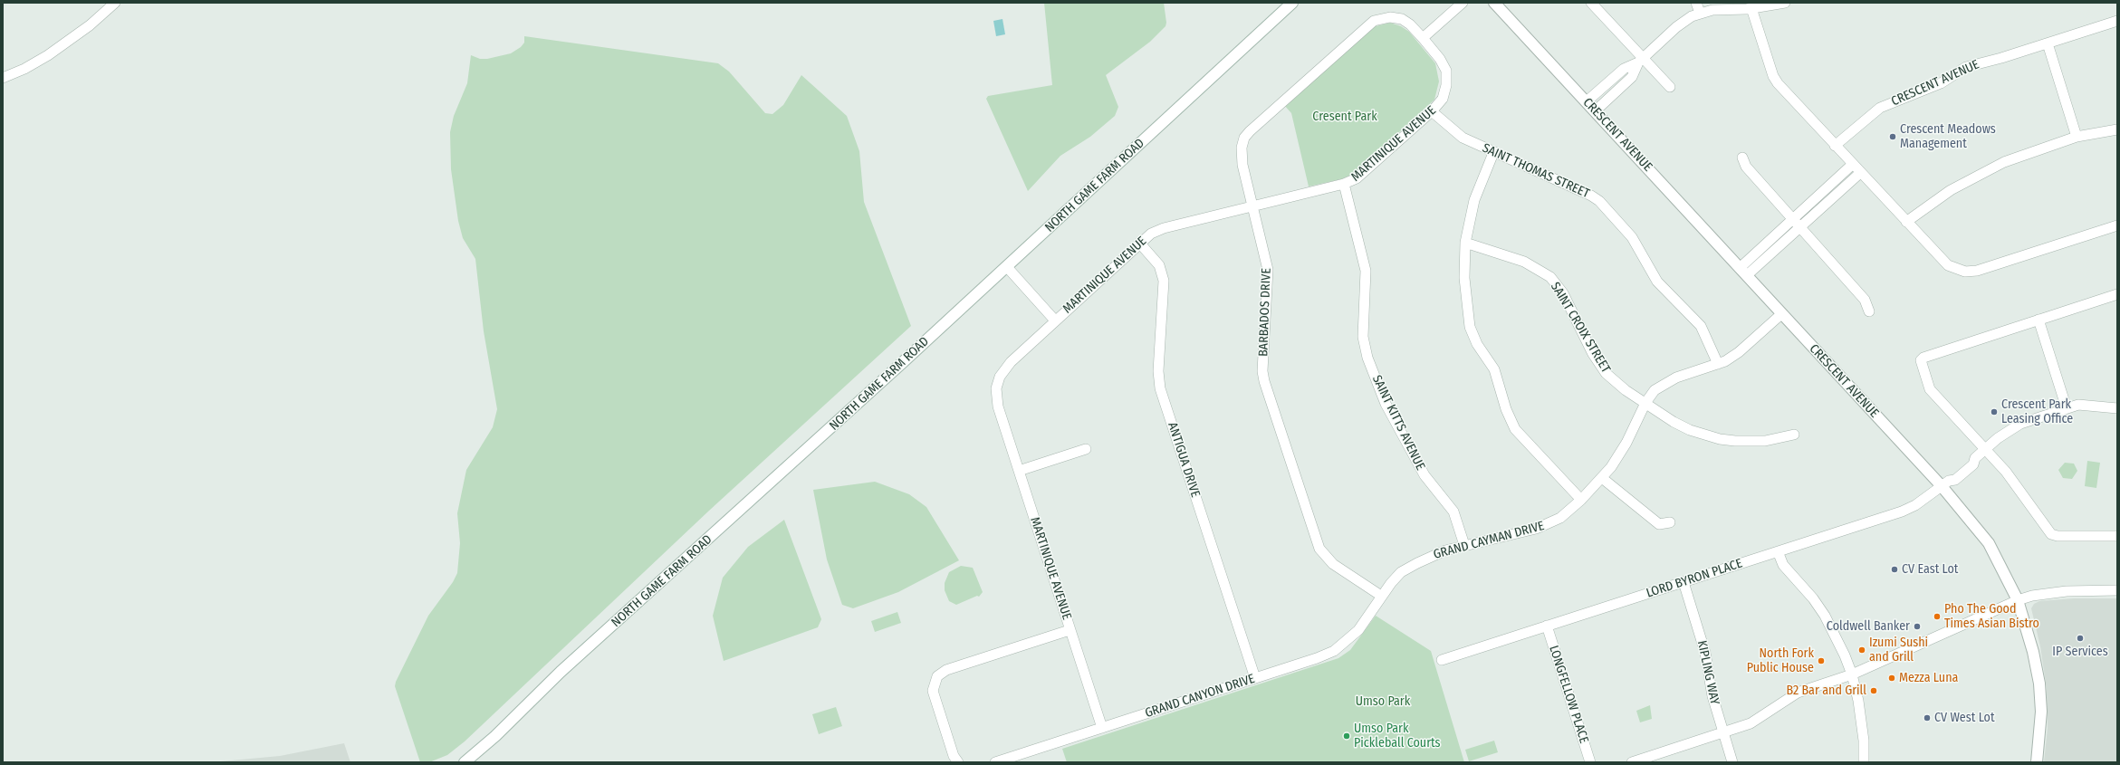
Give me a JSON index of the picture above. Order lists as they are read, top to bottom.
{
  "streets": {
    "main road": ["CRESCENT AVENUE", "NORTH GAME FARM ROAD"],
    "street": [
      "MARTINIQUE AVENUE",
      "SAINT THOMAS STREET",
      "BARBADOS DRIVE",
      "SAINT CROIX STREET",
      "SAINT KITTS AVENUE",
      "ANTIGUA DRIVE",
      "GRAND CAYMAN DRIVE",
      "LORD BYRON PLACE",
      "KIPLING WAY",
      "LONGFELLOW PLACE",
      "GRAND CANYON DRIVE"
    ]
  },
  "crossings": [
    ["CRESCENT AVENUE", "GRAND CAYMAN DRIVE"],
    ["CRESCENT AVENUE", "LORD BYRON PLACE"],
    ["MARTINIQUE AVENUE", "SAINT THOMAS STREET"],
    ["MARTINIQUE AVENUE", "BARBADOS DRIVE"],
    ["MARTINIQUE AVENUE", "SAINT KITTS AVENUE"],
    ["MARTINIQUE AVENUE", "ANTIGUA DRIVE"],
    ["MARTINIQUE AVENUE", "GRAND CANYON DRIVE"],
    ["SAINT THOMAS STREET", "GRAND CAYMAN DRIVE"],
    ["BARBADOS DRIVE", "GRAND CAYMAN DRIVE"],
    ["BARBADOS DRIVE", "GRAND CANYON DRIVE"],
    ["SAINT CROIX STREET", "GRAND CAYMAN DRIVE"],
    ["SAINT KITTS AVENUE", "GRAND CAYMAN DRIVE"],
    ["ANTIGUA DRIVE", "GRAND CANYON DRIVE"],
    ["GRAND CAYMAN DRIVE", "GRAND CANYON DRIVE"],
    ["LORD BYRON PLACE", "KIPLING WAY"],
    ["LORD BYRON PLACE", "LONGFELLOW PLACE"]
  ],
  "parks": ["Cresent Park", "Umso Park"],
  "places": [
    "Crescent Meadows Management",
    "Crescent Park Leasing Office",
    "CV East Lot",
    "Pho The Good Times Asian Bistro",
    "Coldwell Banker",
    "IP Services",
    "Izumi Sushi and Grill",
    "North Fork Public House",
    "Mezza Luna",
    "B2 Bar and Grill",
    "CV West Lot",
    "Umso Park Pickleball Courts"
  ]
}
